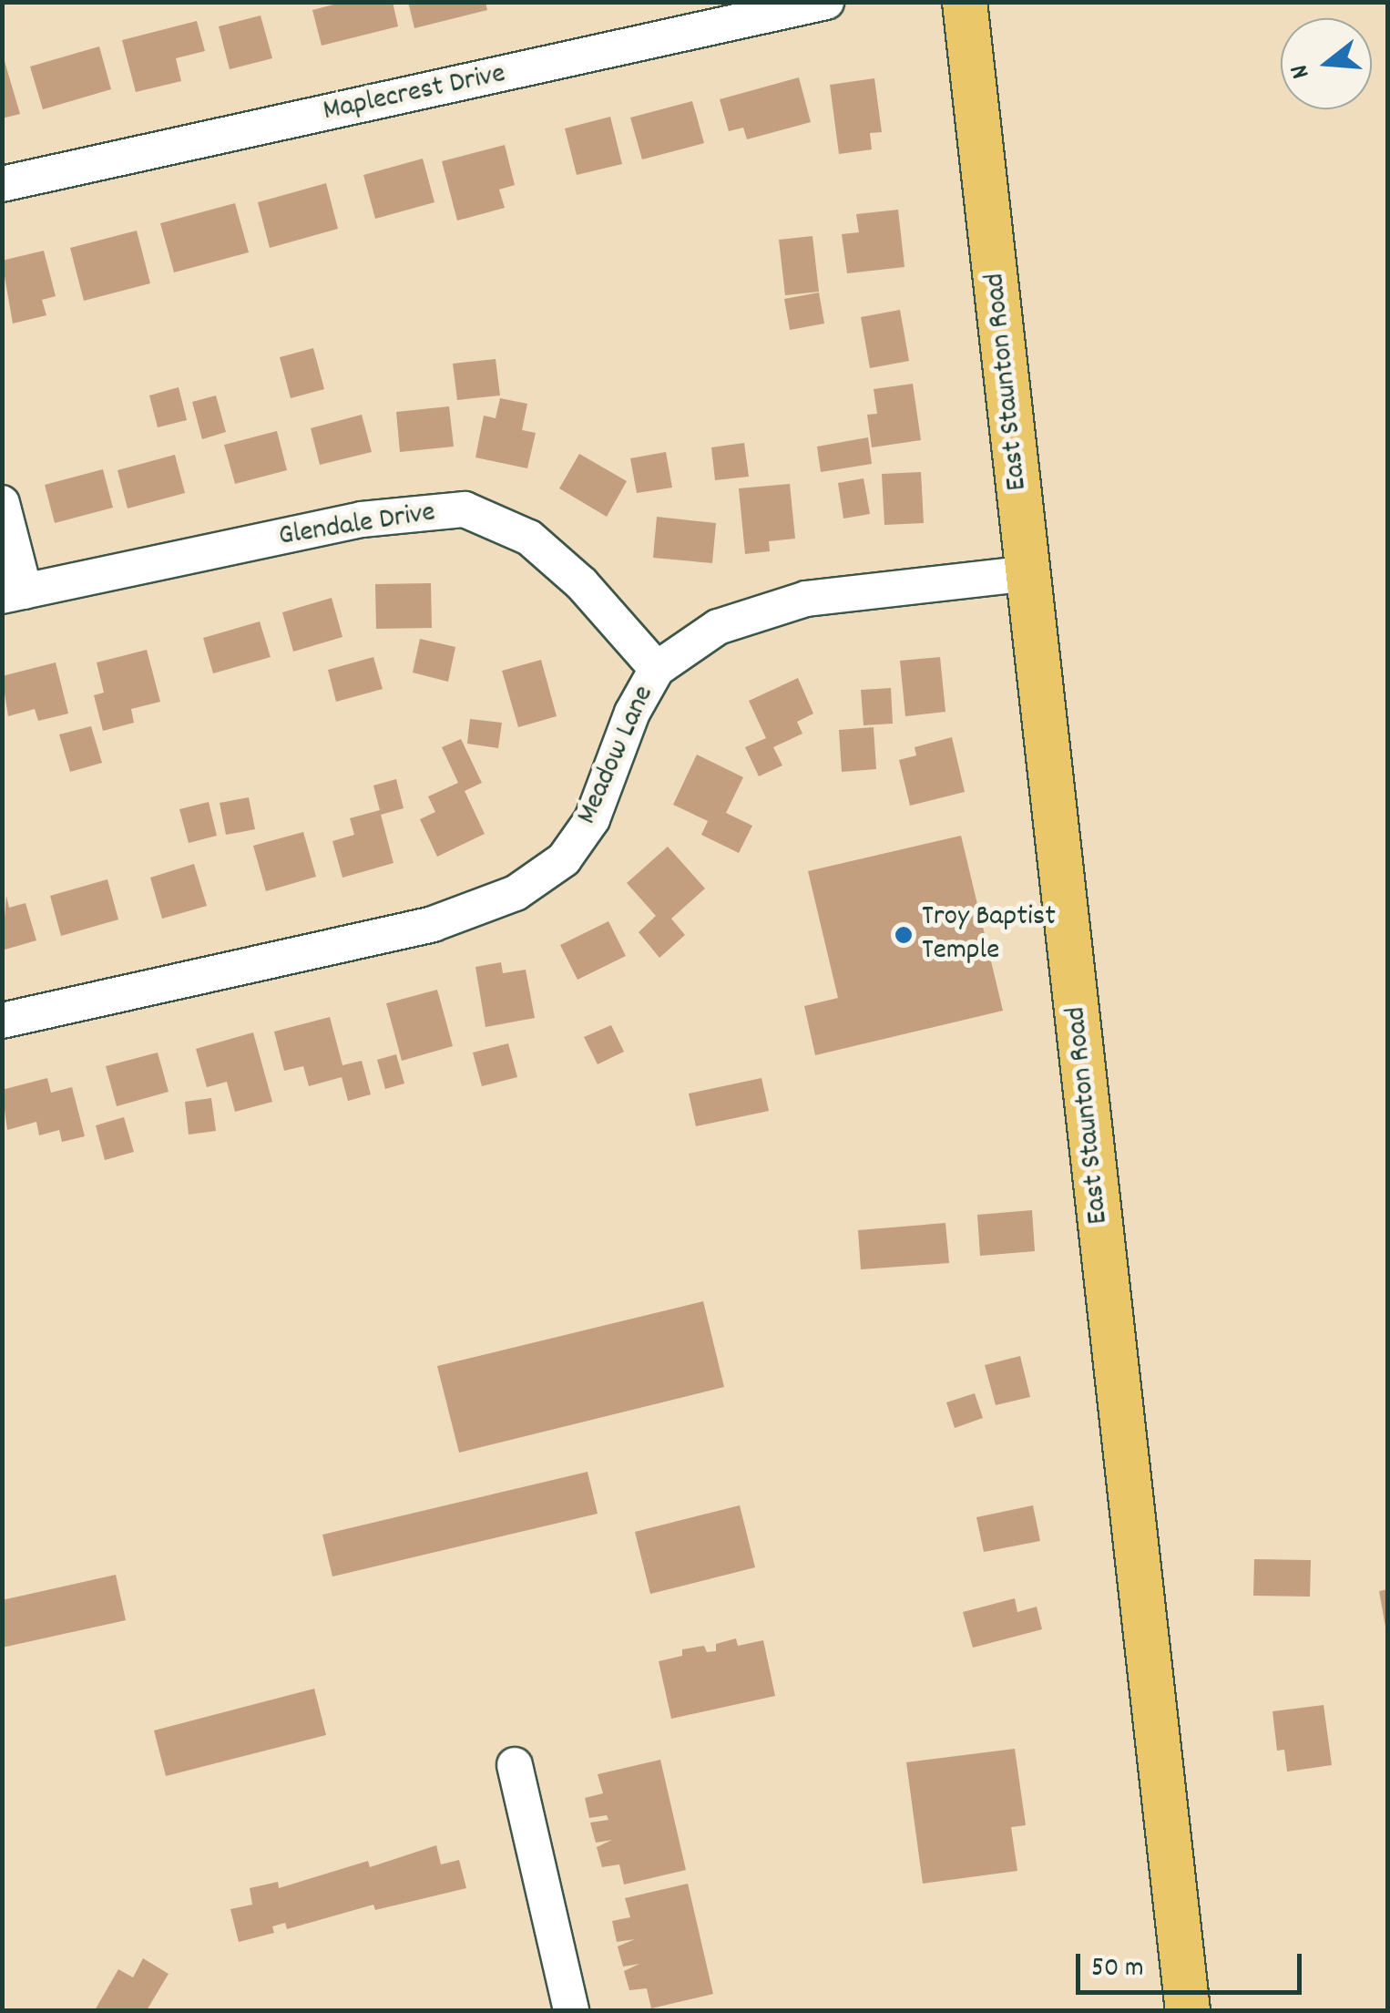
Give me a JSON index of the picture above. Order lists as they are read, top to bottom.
{
  "streets": {
    "main road": ["East Staunton Road"],
    "street": ["Maplecrest Drive", "Glendale Drive", "Meadow Lane"]
  },
  "crossings": [
    ["East Staunton Road", "Meadow Lane"],
    ["Glendale Drive", "Meadow Lane"]
  ],
  "places": ["Troy Baptist Temple"],
  "scale_bar": "50 m",
  "north": "left"
}
